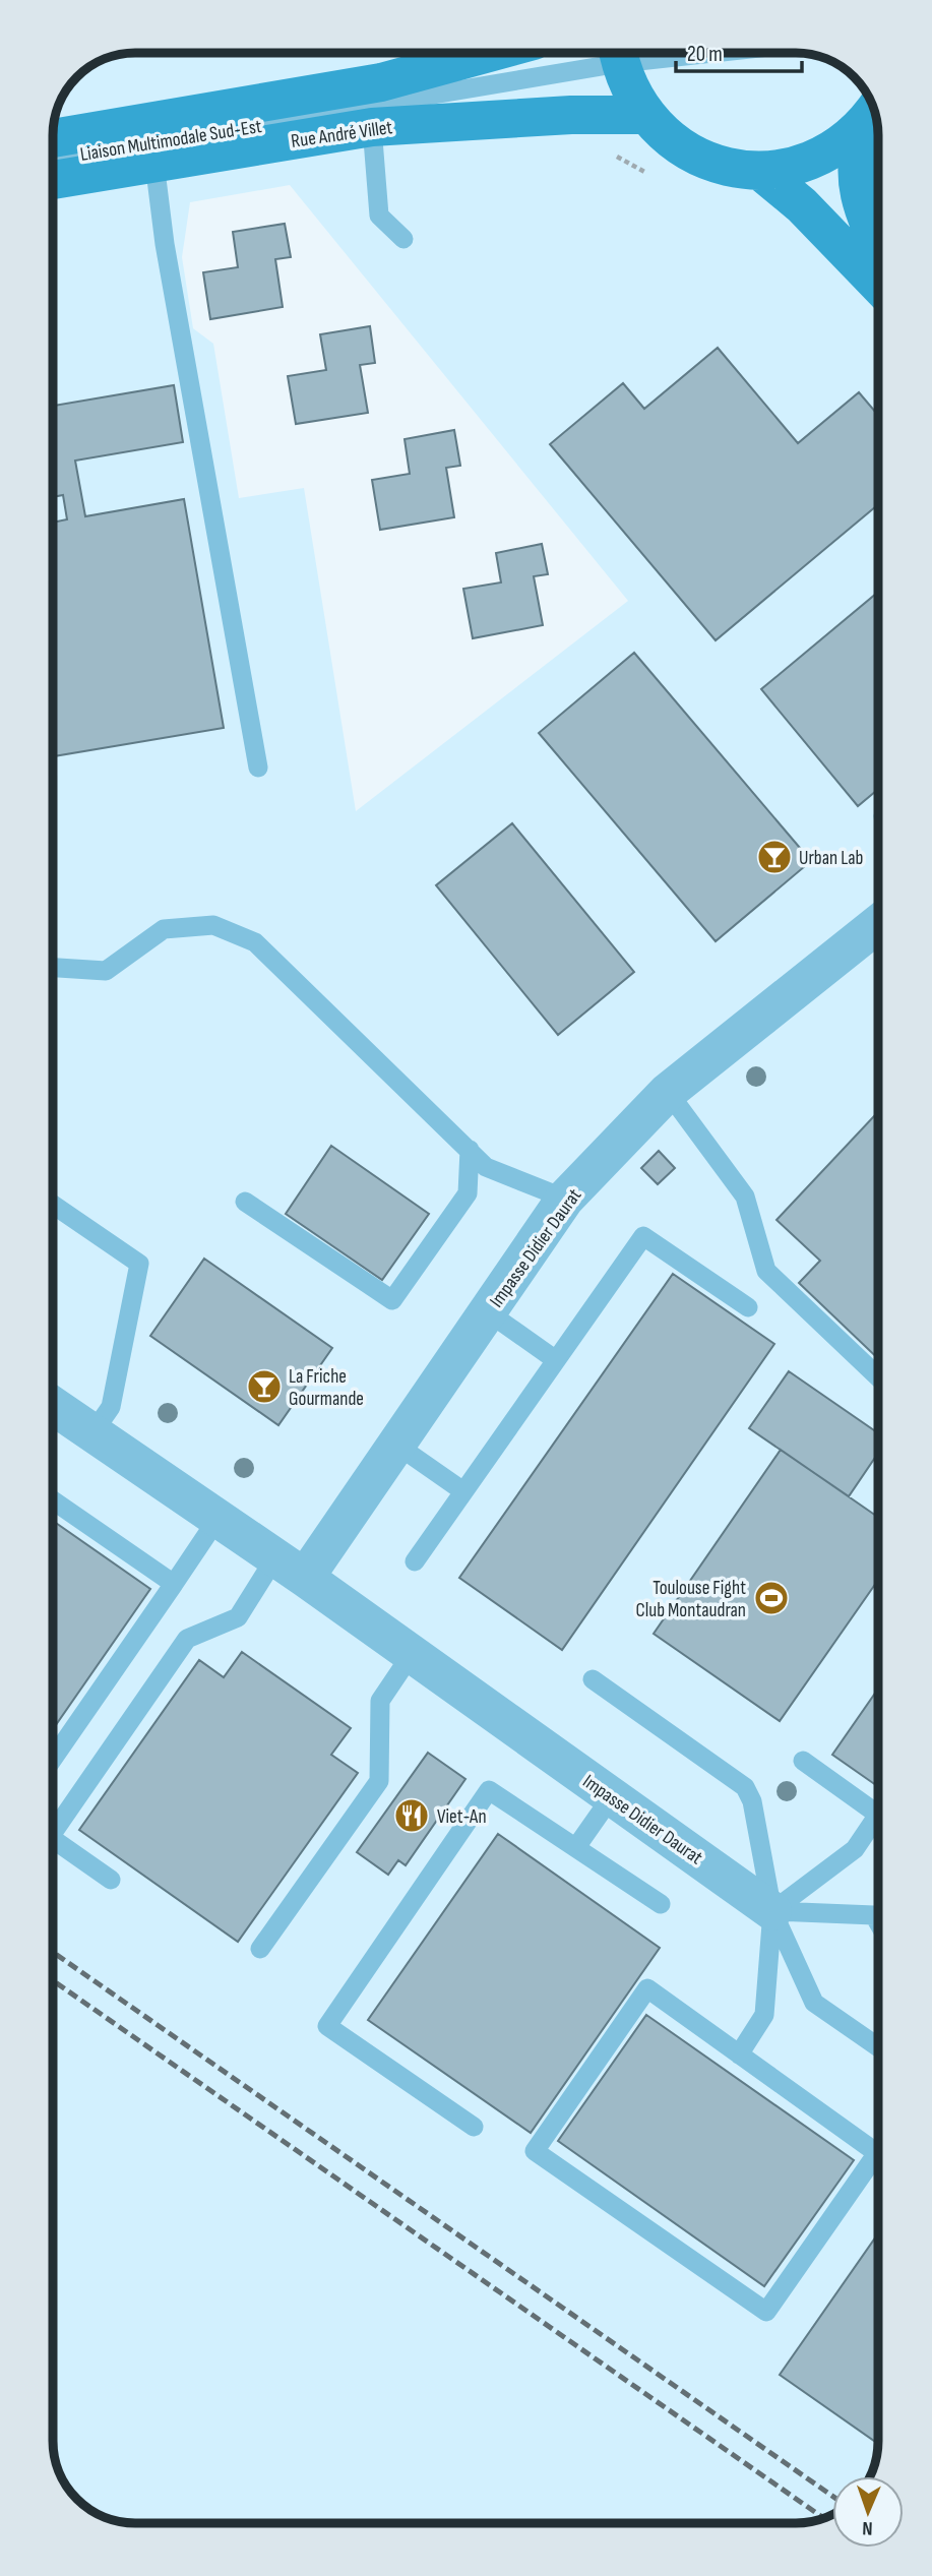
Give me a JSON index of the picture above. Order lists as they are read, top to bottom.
{
  "streets": {
    "main road": ["Rue André Villet"],
    "street": ["Impasse Didier Daurat"],
    "lane": ["Liaison Multimodale Sud-Est"]
  },
  "places": {
    "bar": ["Urban Lab", "La Friche Gourmande"],
    "sports": ["Toulouse Fight Club Montaudran"],
    "restaurant": ["Viet-An"]
  },
  "scale_bar": "20 m",
  "north": "bottom"
}
